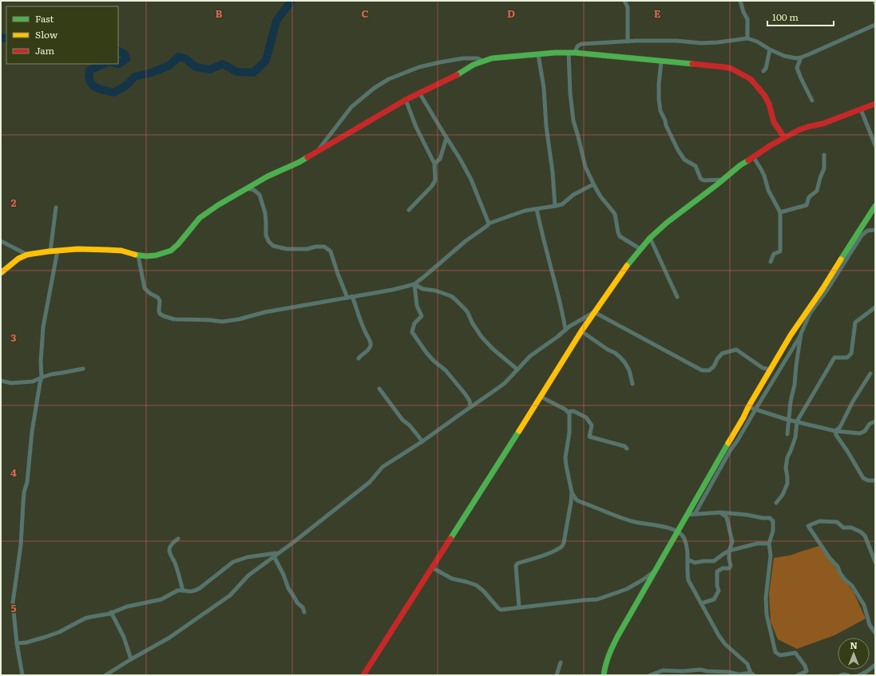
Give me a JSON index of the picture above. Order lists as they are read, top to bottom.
{
  "legend": ["Fast", "Slow", "Jam"],
  "scale_bar": "100 m",
  "north": "top",
  "grid": {
    "columns": [
      "B",
      "C",
      "D",
      "E"
    ],
    "rows": [
      "2",
      "3",
      "4",
      "5"
    ]
  }
}
